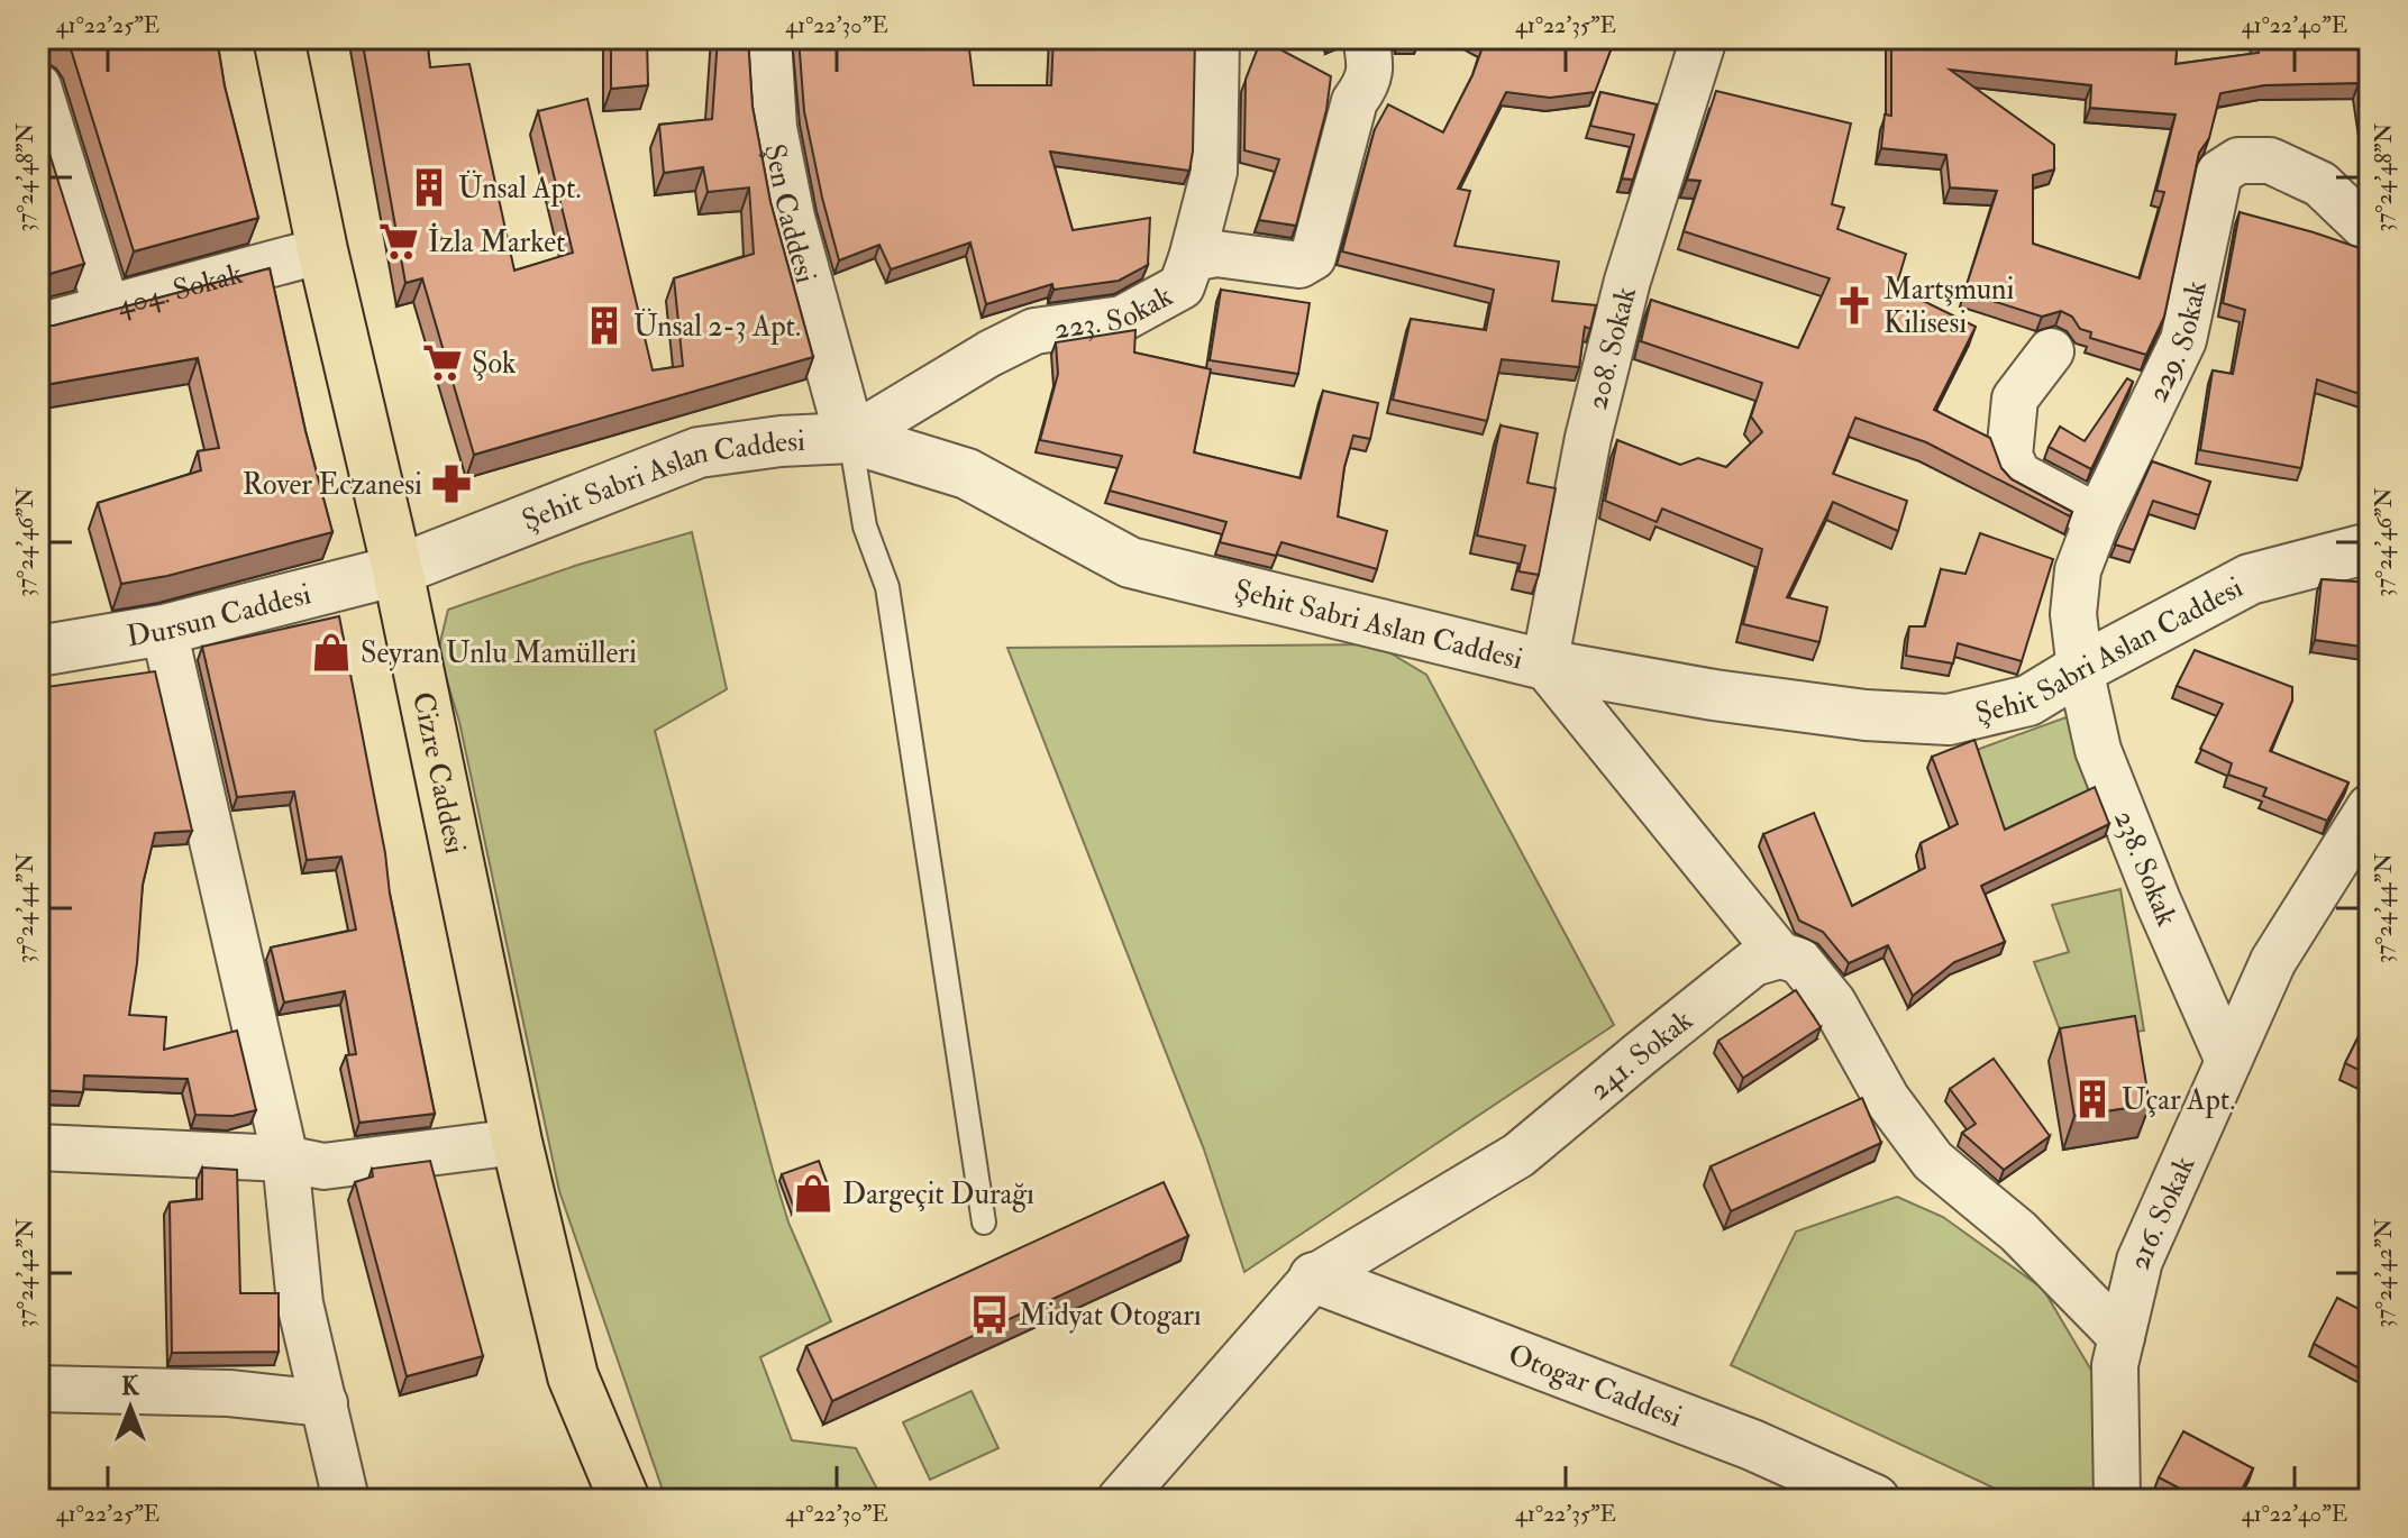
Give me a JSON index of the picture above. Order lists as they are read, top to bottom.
{
  "streets": {
    "main road": ["Cizre Caddesi"],
    "street": [
      "Şen Caddesi",
      "404. Sokak",
      "223. Sokak",
      "229. Sokak",
      "208. Sokak",
      "Şehit Sabri Aslan Caddesi",
      "Dursun Caddesi",
      "238. Sokak",
      "241. Sokak",
      "216. Sokak",
      "Otogar Caddesi"
    ]
  },
  "crossings": [
    ["Şen Caddesi", "223. Sokak"],
    ["Şen Caddesi", "Şehit Sabri Aslan Caddesi"],
    ["404. Sokak", "Cizre Caddesi"],
    ["223. Sokak", "Şehit Sabri Aslan Caddesi"],
    ["229. Sokak", "Şehit Sabri Aslan Caddesi"],
    ["229. Sokak", "238. Sokak"],
    ["208. Sokak", "Şehit Sabri Aslan Caddesi"],
    ["Şehit Sabri Aslan Caddesi", "Dursun Caddesi"],
    ["Şehit Sabri Aslan Caddesi", "Cizre Caddesi"],
    ["Şehit Sabri Aslan Caddesi", "238. Sokak"],
    ["Dursun Caddesi", "Cizre Caddesi"],
    ["238. Sokak", "216. Sokak"],
    ["241. Sokak", "Otogar Caddesi"]
  ],
  "places": {
    "building": ["Ünsal Apt.", "Ünsal 2-3 Apt.", "Uçar Apt."],
    "supermarket": ["İzla Market", "Şok"],
    "church": ["Martşmuni Kilisesi"],
    "pharmacy": ["Rover Eczanesi"],
    "shop": ["Seyran Unlu Mamülleri", "Dargeçit Durağı"],
    "bus stop": ["Midyat Otogarı"]
  },
  "north": "top",
  "coordinates": [
    "41°22'25\"E",
    "41°22'30\"E",
    "41°22'35\"E",
    "41°22'40\"E",
    "37°24'48\"N",
    "37°24'46\"N",
    "37°24'44\"N",
    "37°24'42\"N"
  ]
}
